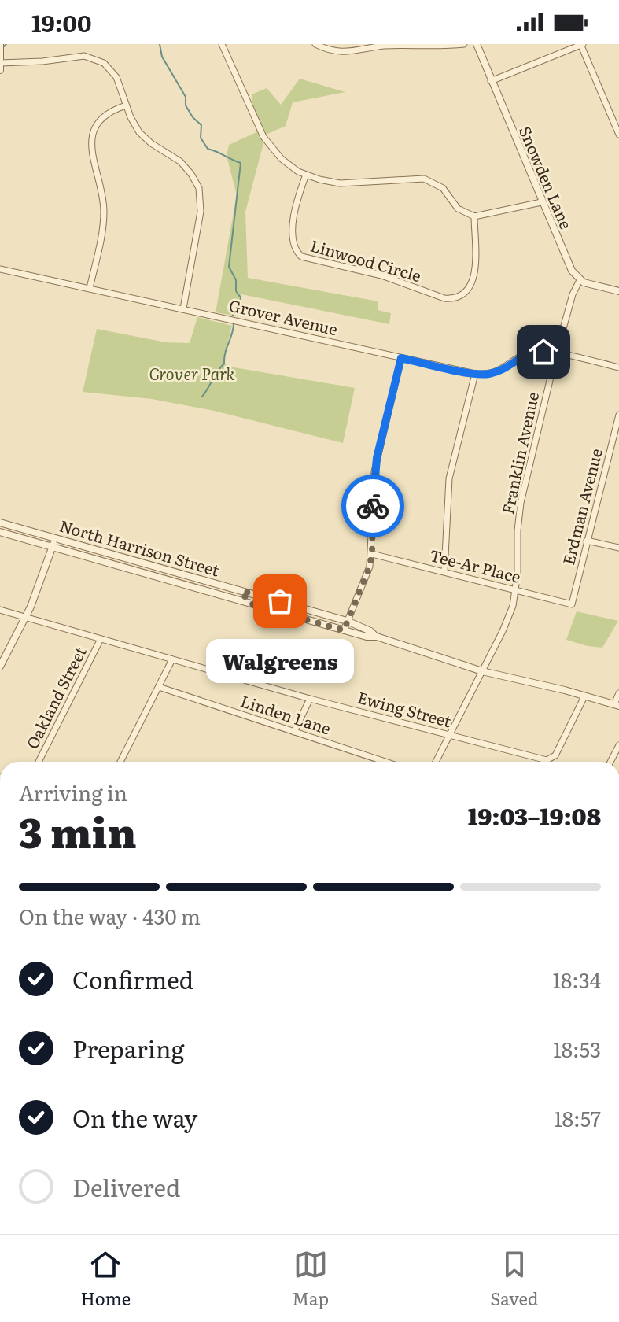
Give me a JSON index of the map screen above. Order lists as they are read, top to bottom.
{
  "streets": {
    "street": [
      "Snowden Lane",
      "Linwood Circle",
      "Grover Avenue",
      "Franklin Avenue",
      "Erdman Avenue",
      "North Harrison Street",
      "Tee-Ar Place",
      "Oakland Street",
      "Ewing Street",
      "Linden Lane"
    ]
  },
  "crossings": [
    ["Snowden Lane", "Franklin Avenue"],
    ["Grover Avenue", "Franklin Avenue"],
    ["Franklin Avenue", "North Harrison Street"],
    ["Franklin Avenue", "Tee-Ar Place"],
    ["Franklin Avenue", "Ewing Street"],
    ["Erdman Avenue", "Tee-Ar Place"],
    ["North Harrison Street", "Ewing Street"],
    ["Oakland Street", "Ewing Street"]
  ],
  "parks": ["Grover Park"],
  "places": ["Walgreens"],
  "page": {
    "status": "19:00",
    "bubble": "Walgreens",
    "heading": ["3 min", "Arriving in", "19:03–19:08"],
    "bar": "On the way · 430 m",
    "list": [
      ["Confirmed", "18:34"],
      ["Preparing", "18:53"],
      ["On the way", "18:57"],
      "Delivered"
    ],
    "tabs": ["Home", "Map", "Saved"]
  }
}
